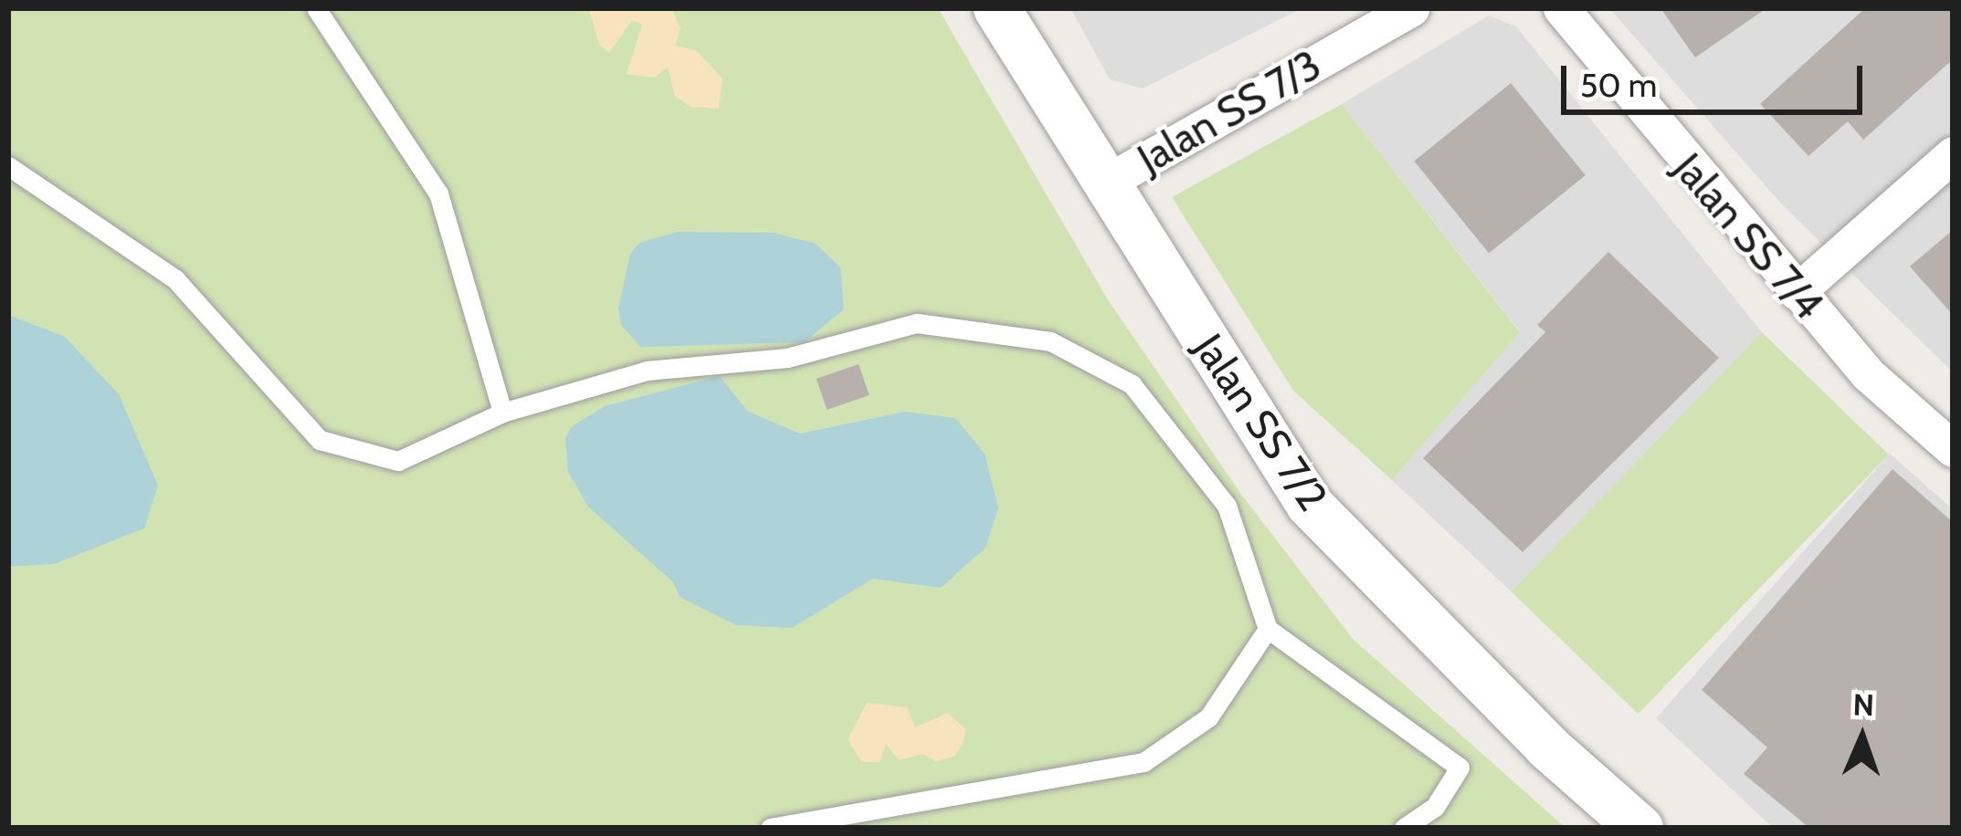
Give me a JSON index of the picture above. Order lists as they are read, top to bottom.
{
  "streets": {
    "street": ["Jalan SS 7/3", "Jalan SS 7/4", "Jalan SS 7/2"]
  },
  "crossings": [
    ["Jalan SS 7/3", "Jalan SS 7/2"]
  ],
  "scale_bar": "50 m",
  "north": "top"
}
